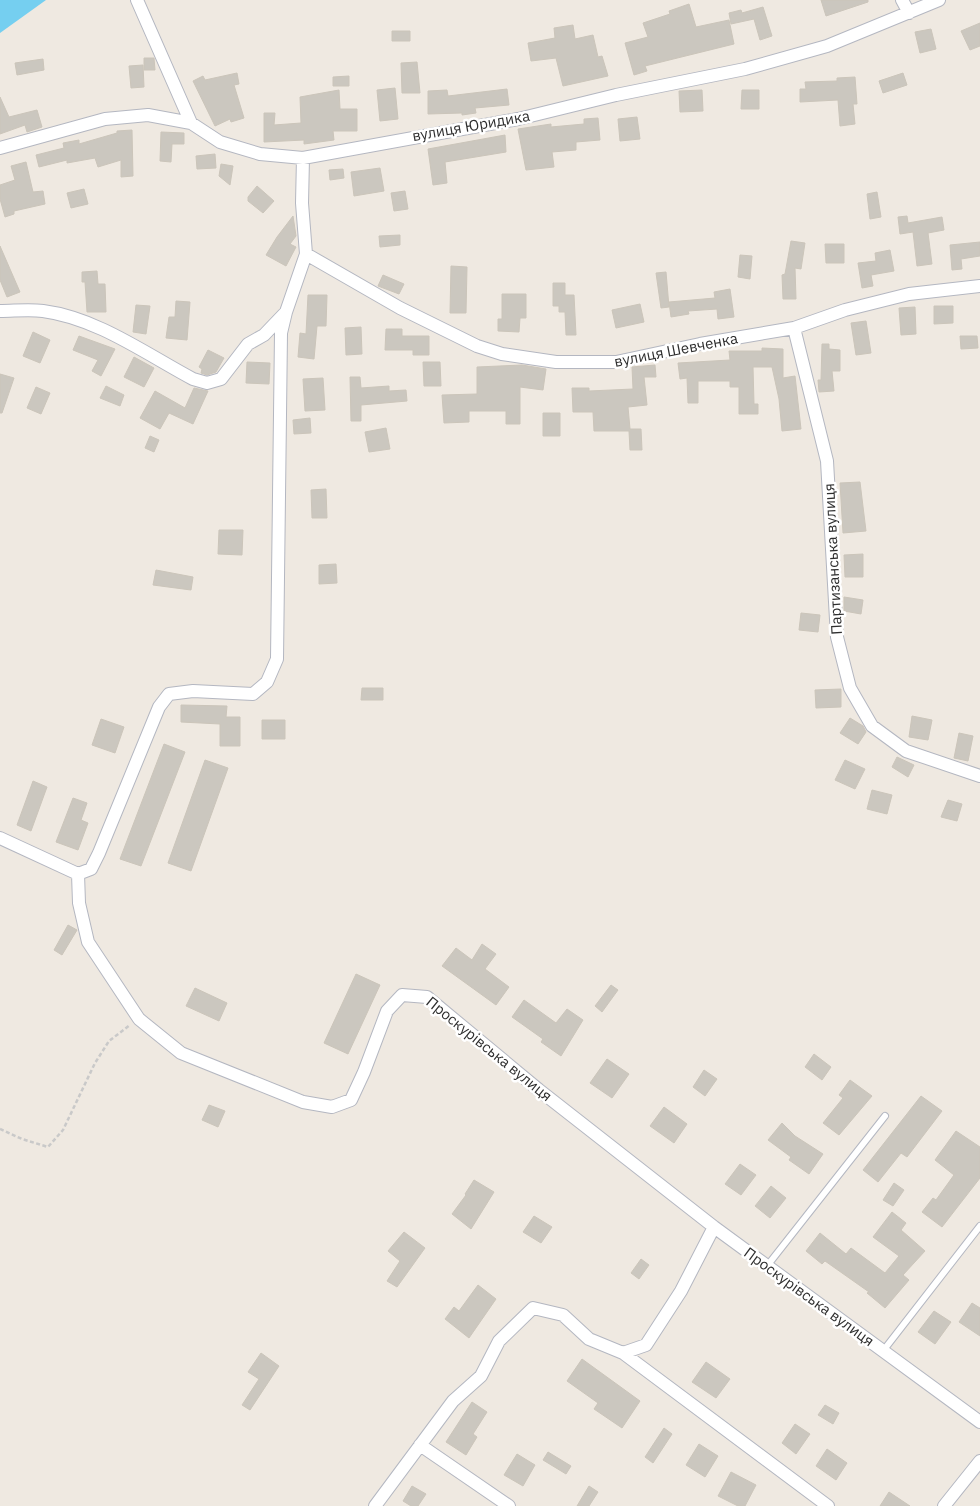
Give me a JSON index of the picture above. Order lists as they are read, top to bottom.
{
  "streets": {
    "street": [
      "вулиця Юридика",
      "вулиця Шевченка",
      "Партизанська вулиця",
      "Проскурівська вулиця"
    ]
  },
  "crossings": [
    ["вулиця Шевченка", "Партизанська вулиця"]
  ]
}
